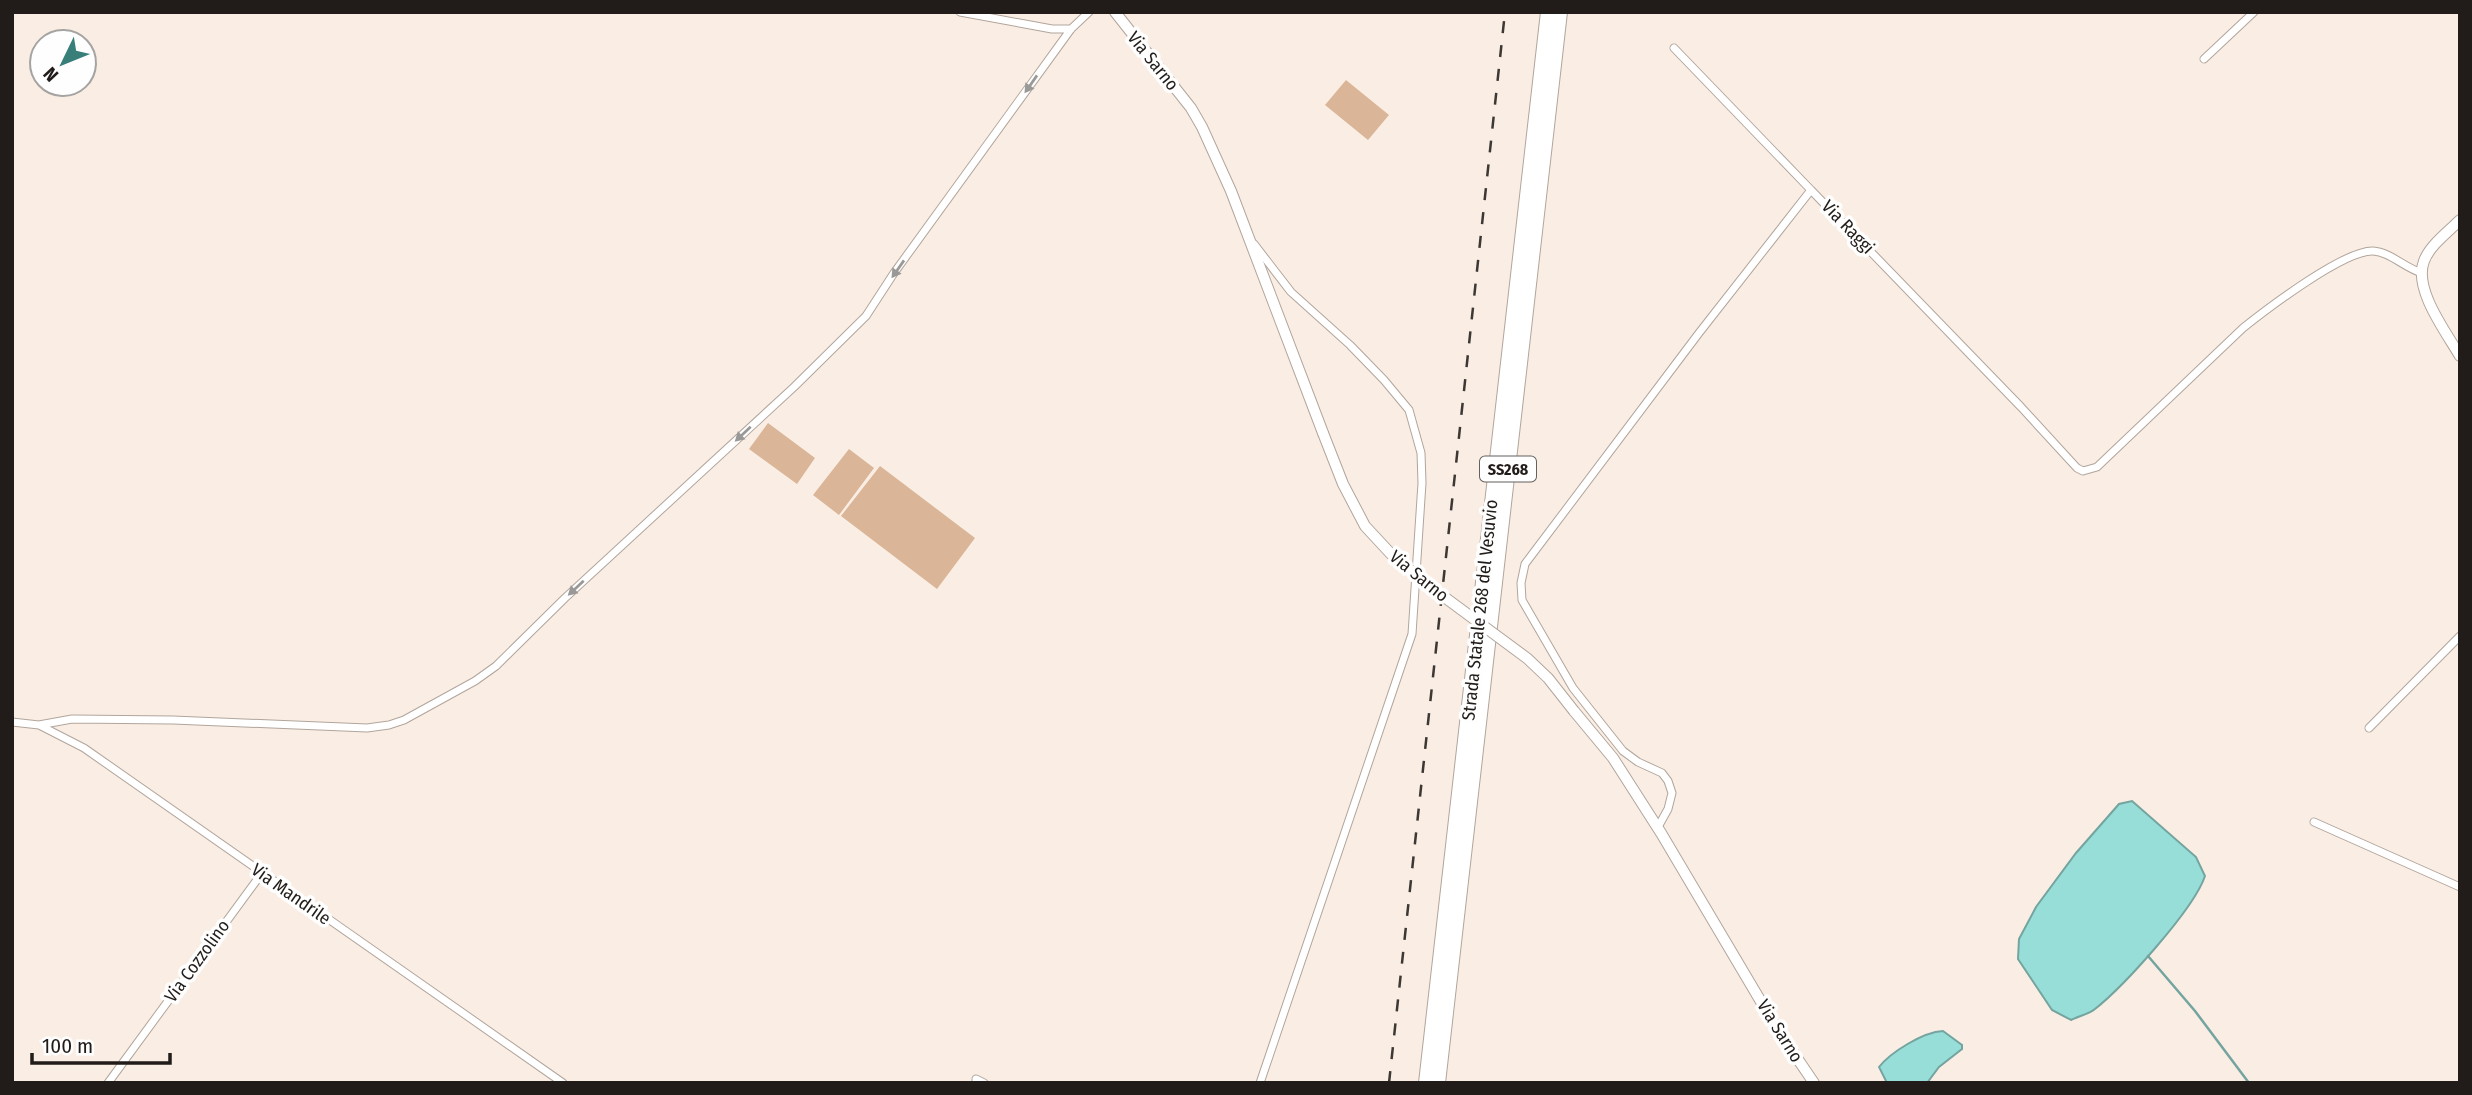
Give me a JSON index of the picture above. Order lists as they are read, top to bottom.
{
  "streets": {
    "highway": ["SS268", "Strada Statale 268 del Vesuvio"],
    "street": [
      "Via Sarno",
      "Via Raggi",
      "Via Mandrile",
      "Via Cozzolino"
    ]
  },
  "crossings": [
    ["Via Sarno", "Via Raggi"],
    ["Via Mandrile", "Via Cozzolino"]
  ],
  "scale_bar": "100 m",
  "north": "bottom left"
}
